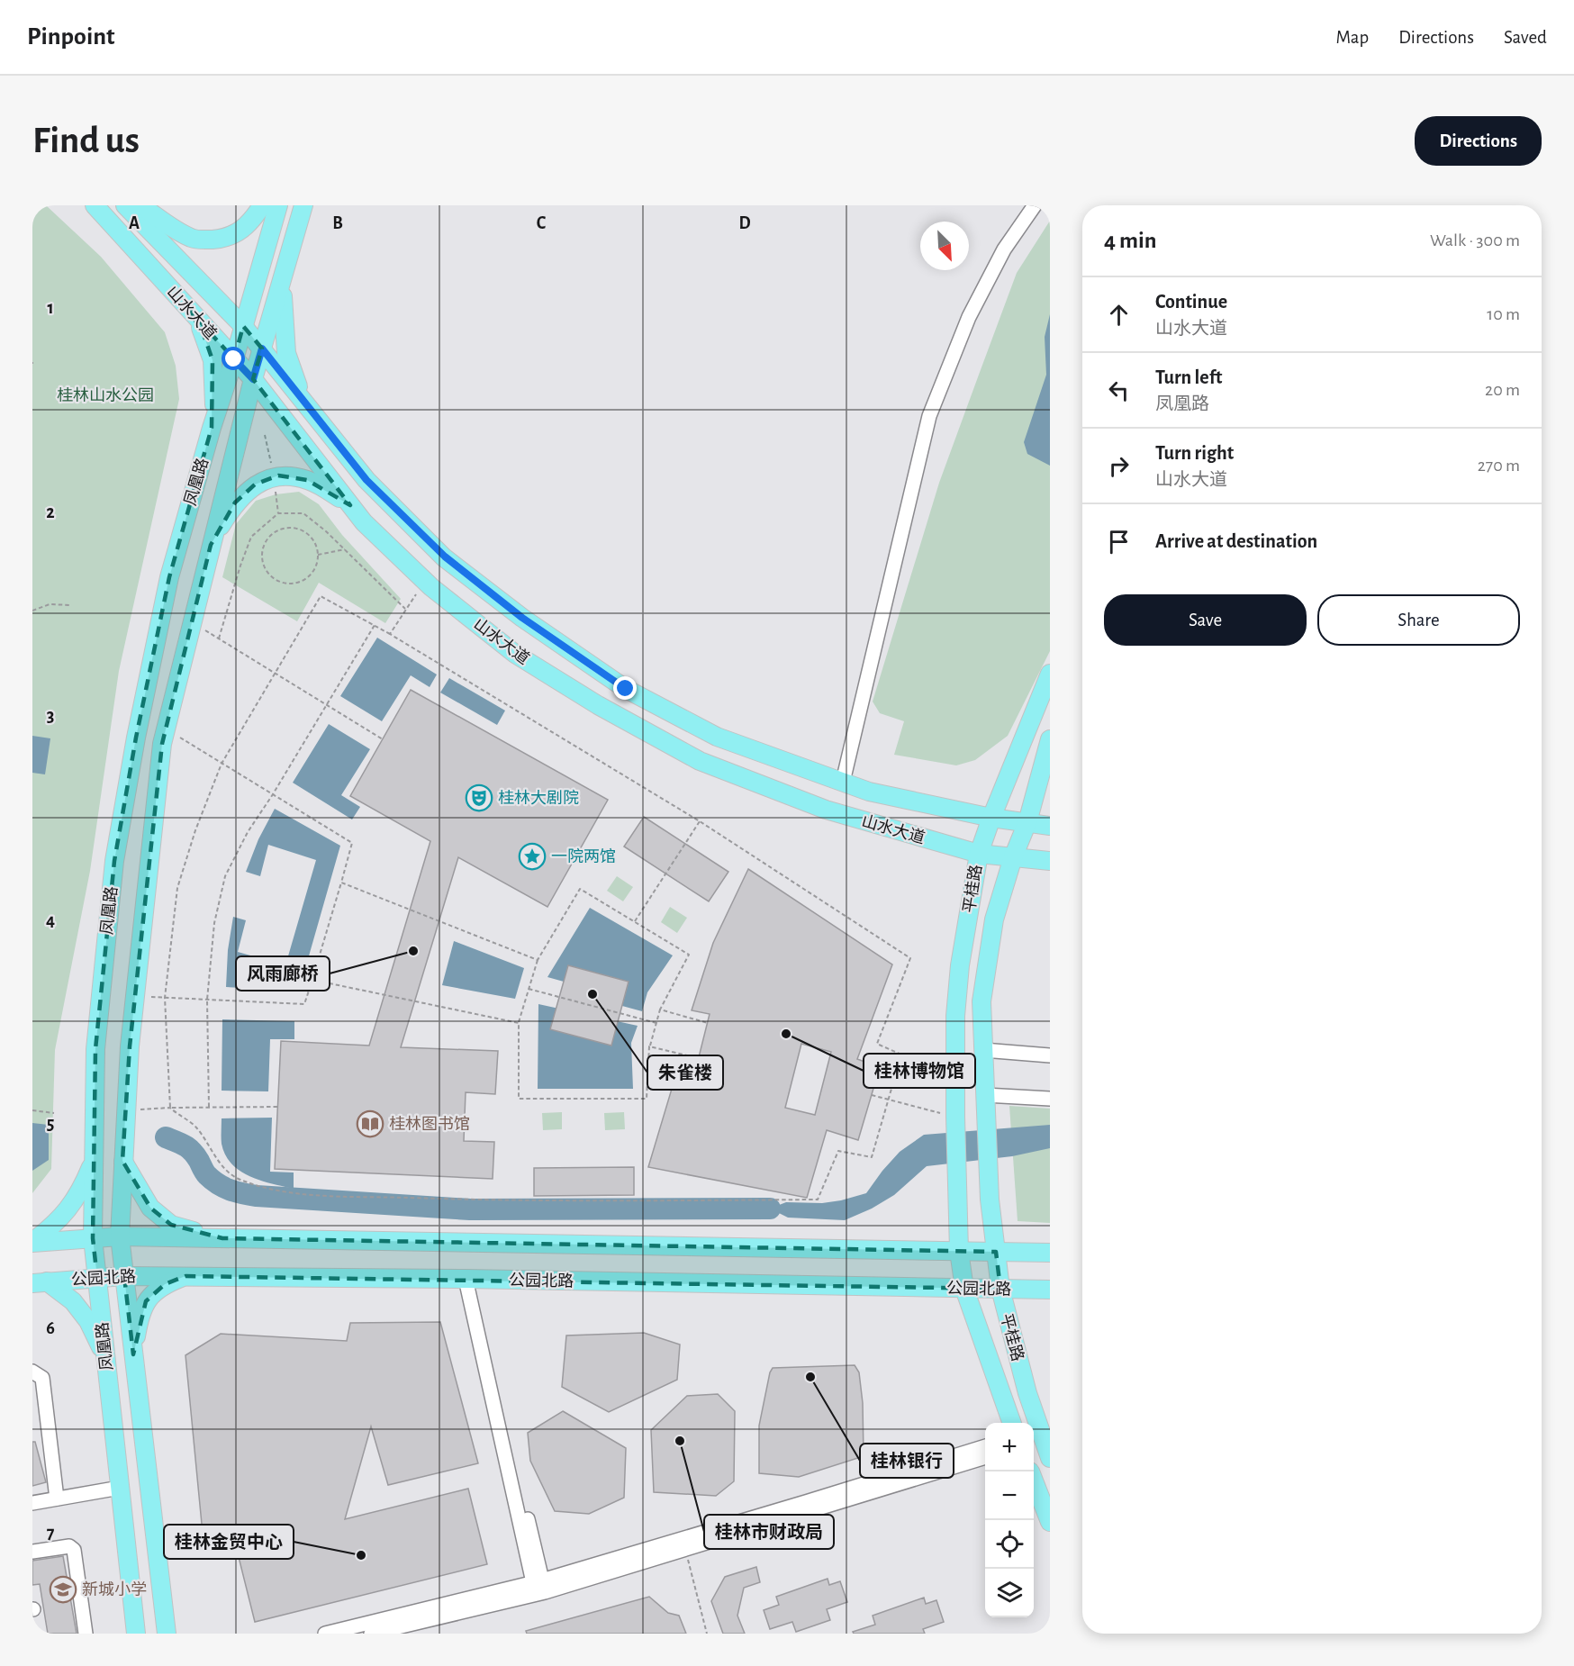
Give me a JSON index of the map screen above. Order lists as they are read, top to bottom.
{
  "streets": {
    "main road": [
      "山水大道",
      "凤凰路",
      "平桂路",
      "公园北路"
    ]
  },
  "crossings": [
    ["山水大道", "凤凰路"],
    ["山水大道", "平桂路"],
    ["凤凰路", "公园北路"],
    ["平桂路", "公园北路"]
  ],
  "parks": ["桂林山水公园"],
  "places": {
    "theatre": ["桂林大剧院"],
    "place": ["一院两馆"],
    "other": [
      "风雨廊桥",
      "朱雀楼",
      "桂林博物馆",
      "桂林银行",
      "桂林市财政局",
      "桂林金贸中心"
    ],
    "library": ["桂林图书馆"],
    "school or university": ["新城小学"]
  },
  "north": "bottom right",
  "page": {
    "header": "Pinpoint",
    "nav": ["Map", "Directions", "Saved"],
    "buttons": [
      "Directions",
      ["Save", "Share"]
    ],
    "title": "Find us",
    "heading": ["4 min", "Walk · 300 m"],
    "list": [
      ["Continue", "山水大道", "10 m"],
      ["Turn left", "凤凰路", "20 m"],
      ["Turn right", "山水大道", "270 m"],
      "Arrive at destination"
    ],
    "map_buttons": ["+", "−"]
  },
  "grid": {
    "columns": [
      "A",
      "B",
      "C",
      "D"
    ],
    "rows": [
      "1",
      "2",
      "3",
      "4",
      "5",
      "6",
      "7"
    ]
  }
}
